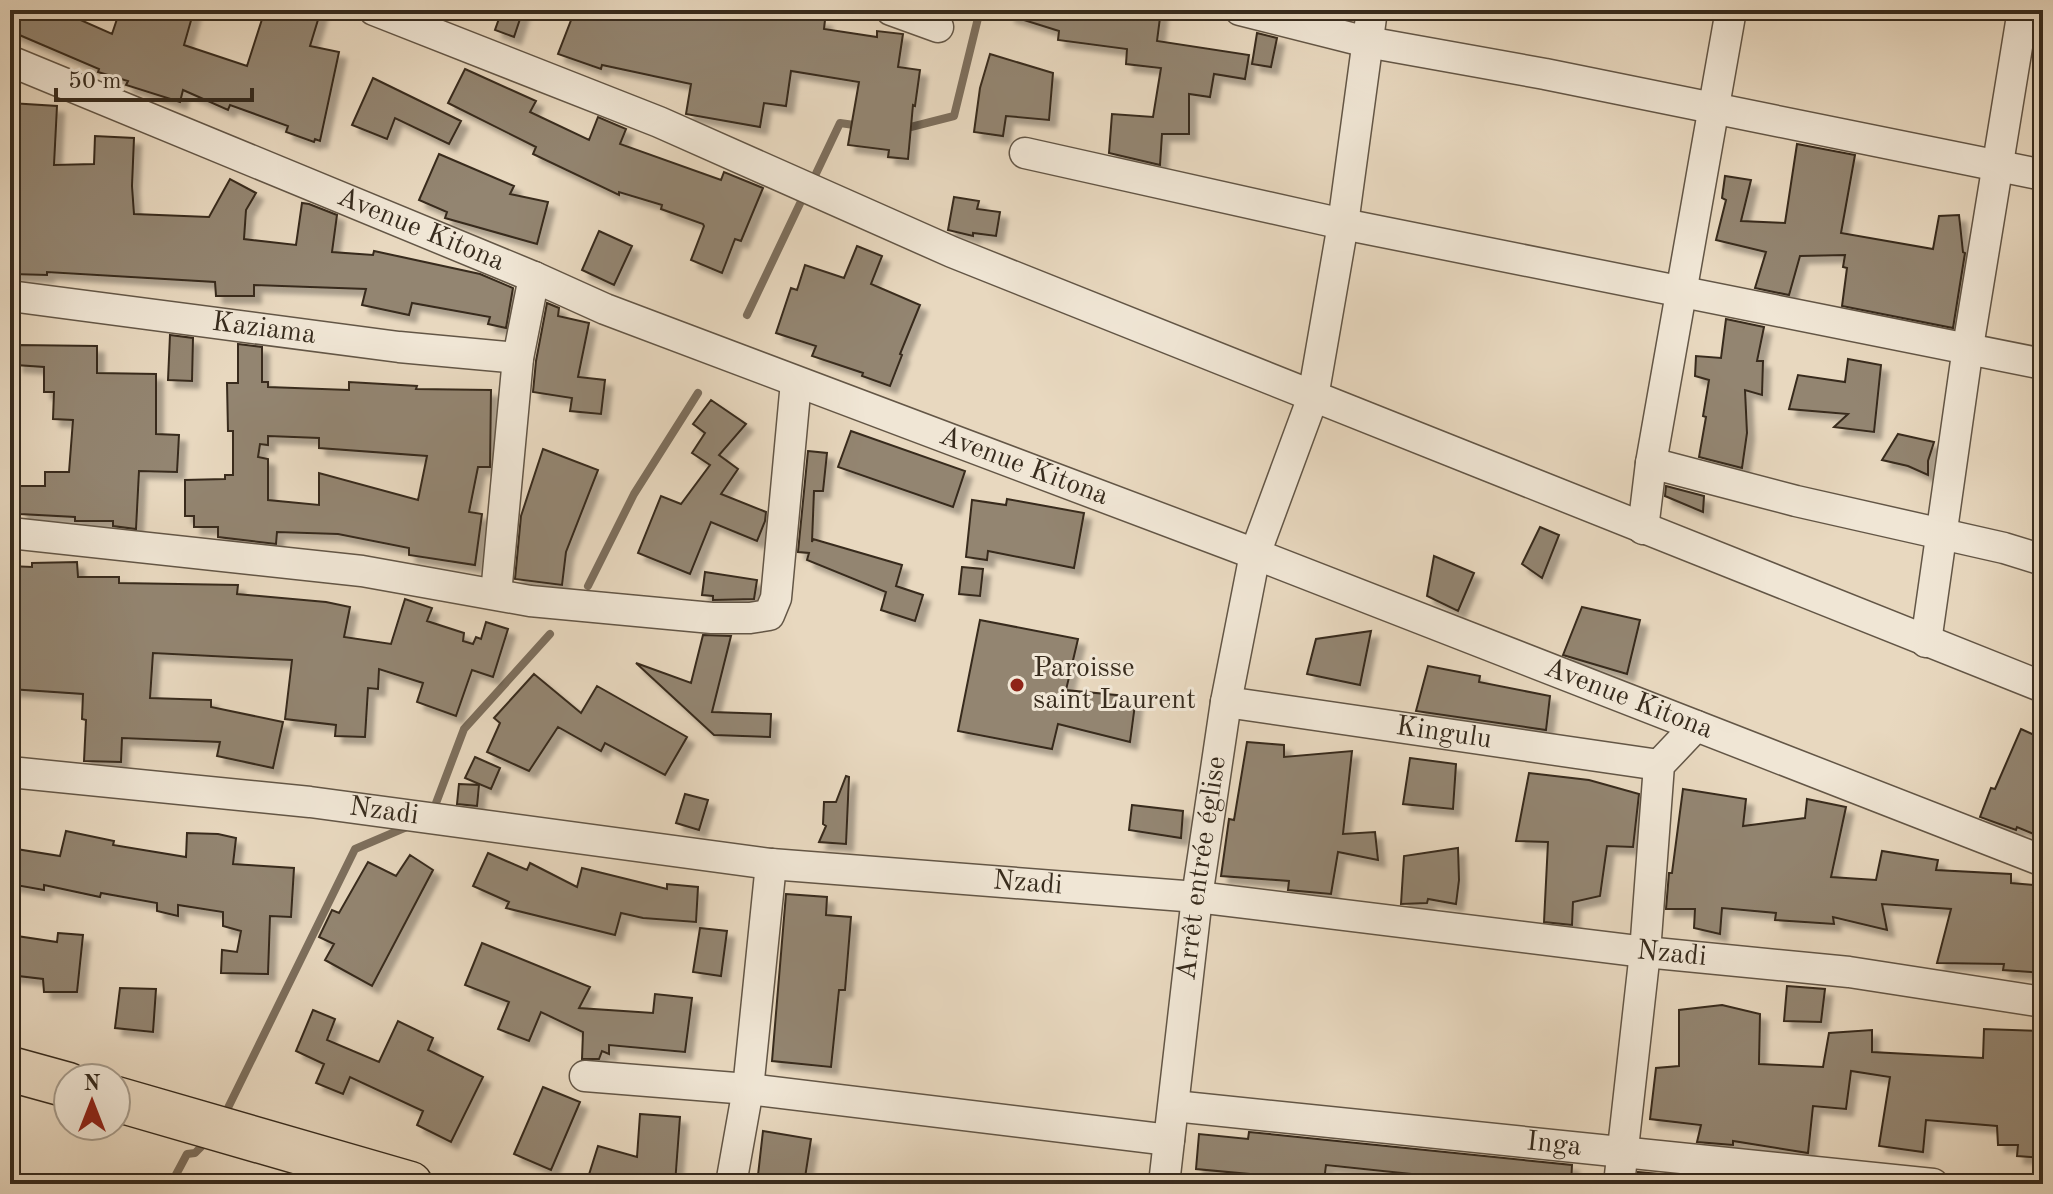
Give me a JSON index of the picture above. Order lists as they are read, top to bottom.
{
  "streets": {
    "street": [
      "Avenue Kitona",
      "Kaziama",
      "Kingulu",
      "Nzadi",
      "Arrêt entrée église",
      "Inga"
    ]
  },
  "crossings": [
    ["Avenue Kitona", "Arrêt entrée église"],
    ["Kingulu", "Arrêt entrée église"],
    ["Nzadi", "Arrêt entrée église"],
    ["Arrêt entrée église", "Inga"]
  ],
  "places": ["Paroisse saint Laurent"],
  "scale_bar": "50 m",
  "north": "top"
}
